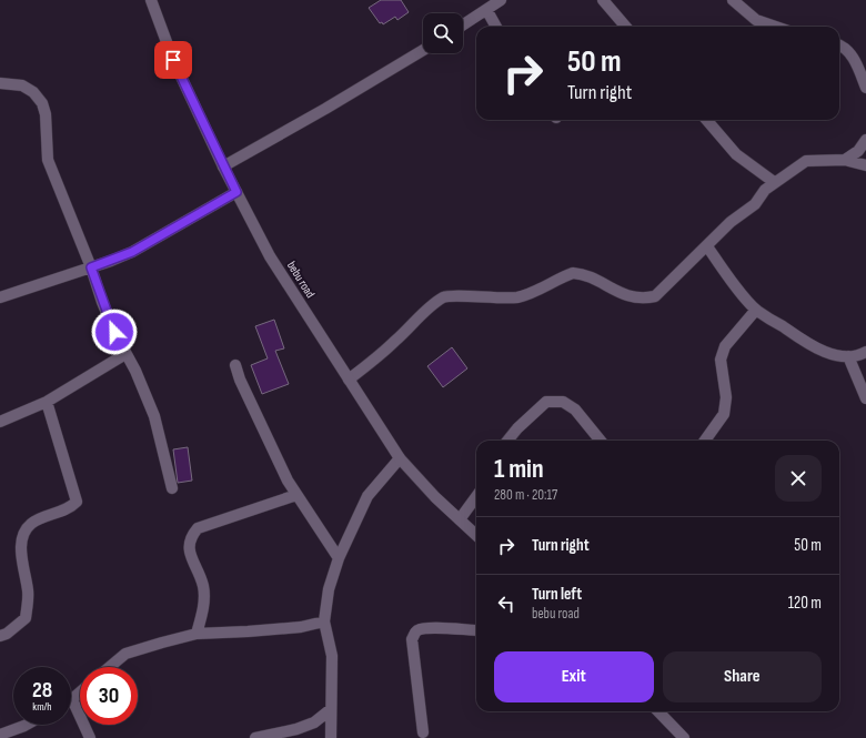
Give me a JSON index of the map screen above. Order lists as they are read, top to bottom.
{
  "streets": {
    "street": ["bebu road"]
  },
  "page": {
    "turn": ["50 m", "Turn right"],
    "heading": ["1 min", "280 m · 20:17"],
    "list": [
      {
        "name": "Turn right",
        "value": "50 m"
      },
      {
        "name": "Turn left",
        "note": "bebu road",
        "value": "120 m"
      }
    ],
    "buttons": ["Exit", "Share"],
    "speed": "28 km/h",
    "limit": "30"
  }
}
